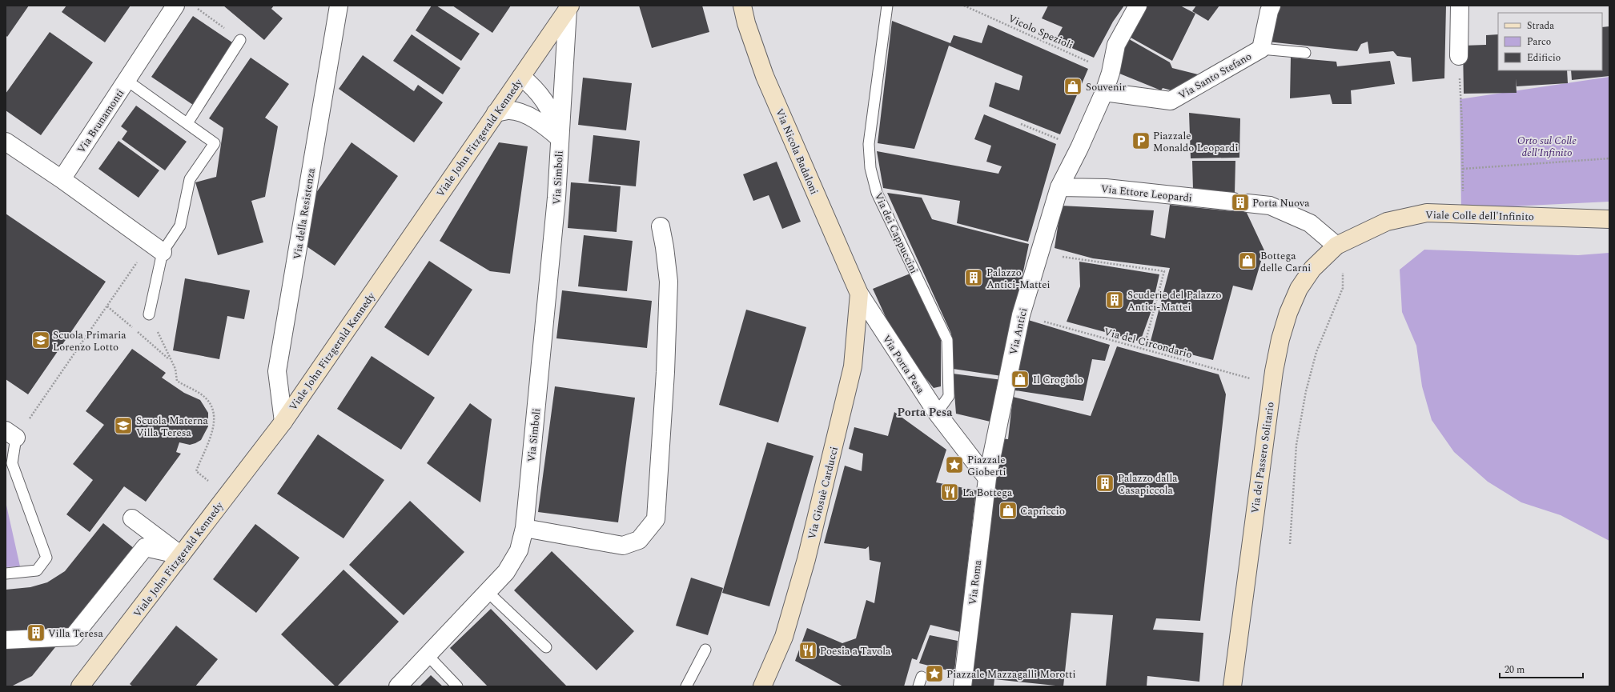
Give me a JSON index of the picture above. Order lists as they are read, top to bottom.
{
  "streets": {
    "street": [
      "Via Santo Stefano",
      "Via Brunamonti",
      "Viale John Fitzgerald Kennedy",
      "Via Nicola Badaloni",
      "Via Simboli",
      "Via Ettore Leopardi",
      "Via della Resistenza",
      "Viale Colle dell'Infinito",
      "Via Antici",
      "Via Porta Pesa",
      "Via del Passero Solitario",
      "Via Giosuè Carducci",
      "Via Roma"
    ],
    "lane": ["Via dei Cappuccini"],
    "path": ["Vicolo Spezioli", "Via del Circondario"]
  },
  "crossings": [
    ["Viale John Fitzgerald Kennedy", "Via Simboli"],
    ["Viale John Fitzgerald Kennedy", "Via della Resistenza"],
    ["Via Nicola Badaloni", "Via Porta Pesa"],
    ["Via Nicola Badaloni", "Via Giosuè Carducci"],
    ["Via Ettore Leopardi", "Viale Colle dell'Infinito"],
    ["Via Ettore Leopardi", "Via Antici"],
    ["Via Ettore Leopardi", "Via del Passero Solitario"],
    ["Viale Colle dell'Infinito", "Via del Passero Solitario"],
    ["Via dei Cappuccini", "Via Porta Pesa"],
    ["Via Antici", "Via del Circondario"],
    ["Via Antici", "Via Porta Pesa"],
    ["Via Antici", "Via Roma"],
    ["Via del Circondario", "Via del Passero Solitario"],
    ["Via Porta Pesa", "Via Giosuè Carducci"],
    ["Via Porta Pesa", "Via Roma"]
  ],
  "districts": ["Porta Pesa"],
  "parks": ["Orto sul Colle dell'Infinito"],
  "places": {
    "shop": [
      "Souvenir",
      "Bottega delle Carni",
      "Il Crogiolo",
      "Capriccio"
    ],
    "parking": ["Piazzale Monaldo Leopardi"],
    "building": [
      "Porta Nuova",
      "Palazzo Antici-Mattei",
      "Scuderie del Palazzo Antici-Mattei",
      "Palazzo dalla Casapiccola",
      "Villa Teresa"
    ],
    "school or university": ["Scuola Primaria Lorenzo Lotto", "Scuola Materna Villa Teresa"],
    "place": ["Piazzale Gioberti", "Piazzale Mazzagalli Morotti"],
    "restaurant": ["La Bottega", "Poesia a Tavola"]
  },
  "legend": ["Strada", "Parco", "Edificio"],
  "scale_bar": "20 m"
}
